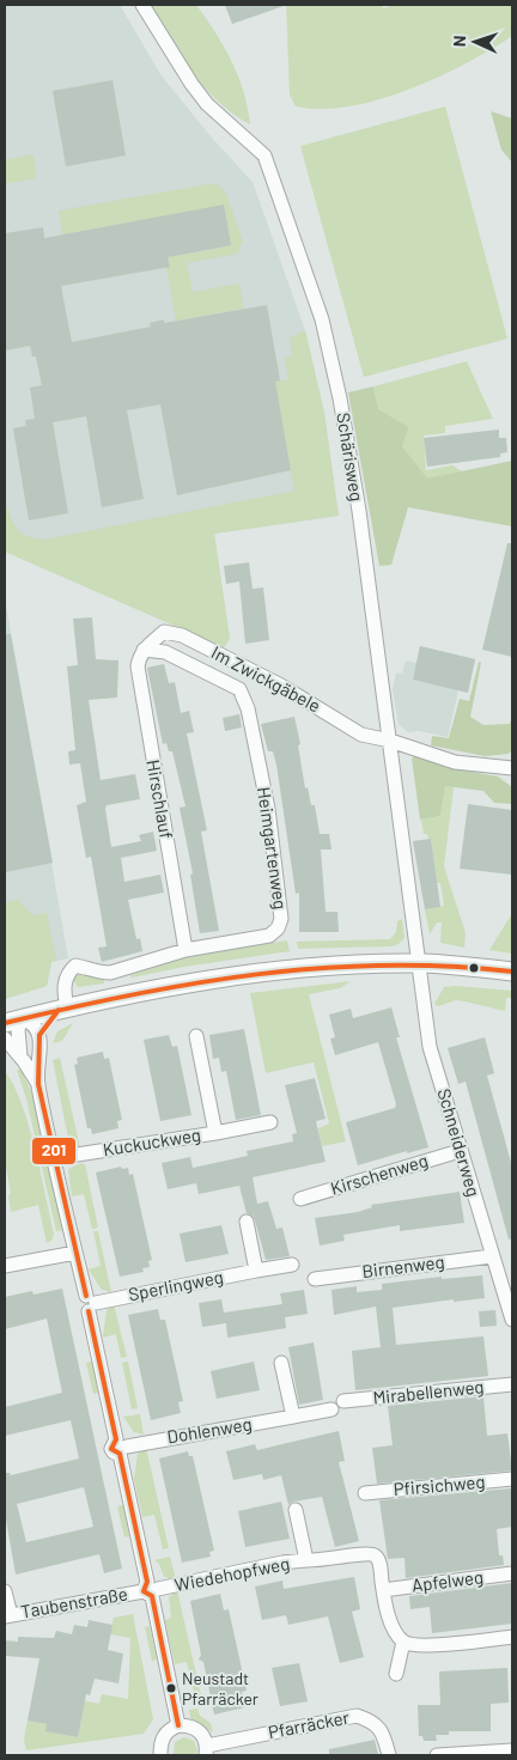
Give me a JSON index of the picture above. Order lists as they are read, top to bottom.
{
  "streets": {
    "street": [
      "Schärisweg",
      "Im Zwickgäbele",
      "Hirschlauf",
      "Heimgartenweg",
      "Kuckuckweg",
      "Schneiderweg",
      "Kirschenweg",
      "Birnenweg",
      "Sperlingweg",
      "Mirabellenweg",
      "Dohlenweg",
      "Pfirsichweg",
      "Wiedehopfweg",
      "Apfelweg",
      "Taubenstraße",
      "Pfarräcker"
    ]
  },
  "crossings": [
    ["Schärisweg", "Im Zwickgäbele"],
    ["Schärisweg", "Schneiderweg"],
    ["Im Zwickgäbele", "Hirschlauf"],
    ["Im Zwickgäbele", "Heimgartenweg"],
    ["Hirschlauf", "Heimgartenweg"],
    ["Schneiderweg", "Kirschenweg"],
    ["Schneiderweg", "Birnenweg"],
    ["Wiedehopfweg", "Apfelweg"],
    ["Wiedehopfweg", "Taubenstraße"]
  ],
  "places": ["Neustadt Pfarräcker"],
  "lines": ["transit line 201"],
  "north": "left"
}
